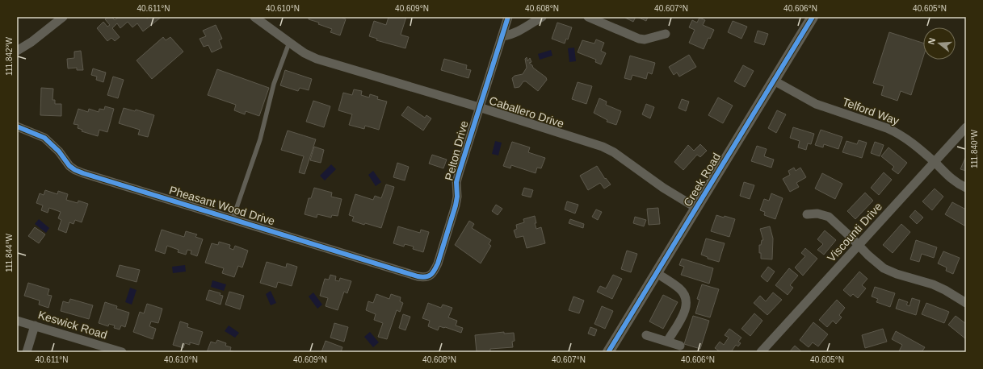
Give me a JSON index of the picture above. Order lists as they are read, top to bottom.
{
  "streets": {
    "street": [
      "Telford Way",
      "Caballero Drive",
      "Pelton Drive",
      "Creek Road",
      "Pheasant Wood Drive",
      "Viscounti Drive",
      "Keswick Road"
    ]
  },
  "crossings": [
    ["Telford Way", "Creek Road"],
    ["Telford Way", "Viscounti Drive"],
    ["Caballero Drive", "Pelton Drive"],
    ["Caballero Drive", "Creek Road"],
    ["Pelton Drive", "Pheasant Wood Drive"]
  ],
  "north": "left",
  "coordinates": [
    "40.611°N",
    "40.610°N",
    "40.609°N",
    "40.608°N",
    "40.607°N",
    "40.606°N",
    "40.605°N",
    "111.842°W",
    "111.840°W",
    "111.844°W"
  ]
}
